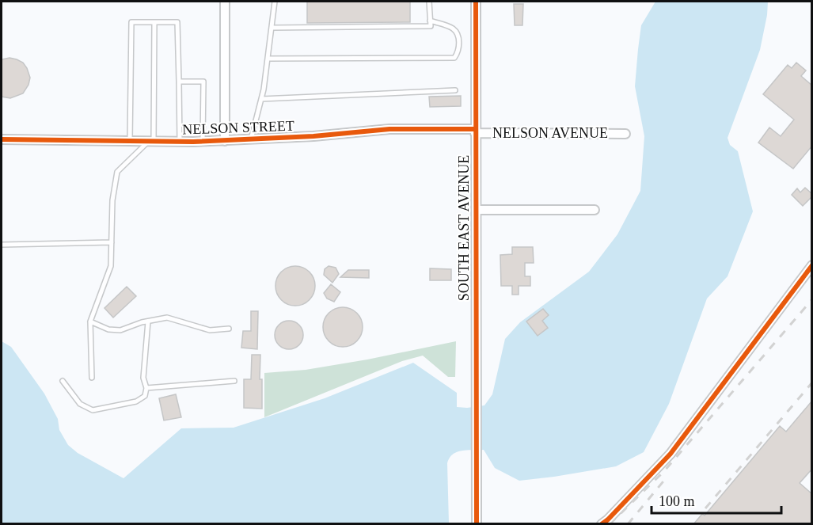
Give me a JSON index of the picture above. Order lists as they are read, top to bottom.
{
  "streets": {
    "street": ["NELSON STREET", "NELSON AVENUE", "SOUTH EAST AVENUE"]
  },
  "crossings": [
    ["NELSON STREET", "NELSON AVENUE"],
    ["NELSON STREET", "SOUTH EAST AVENUE"],
    ["NELSON AVENUE", "SOUTH EAST AVENUE"]
  ],
  "scale_bar": "100 m"
}
